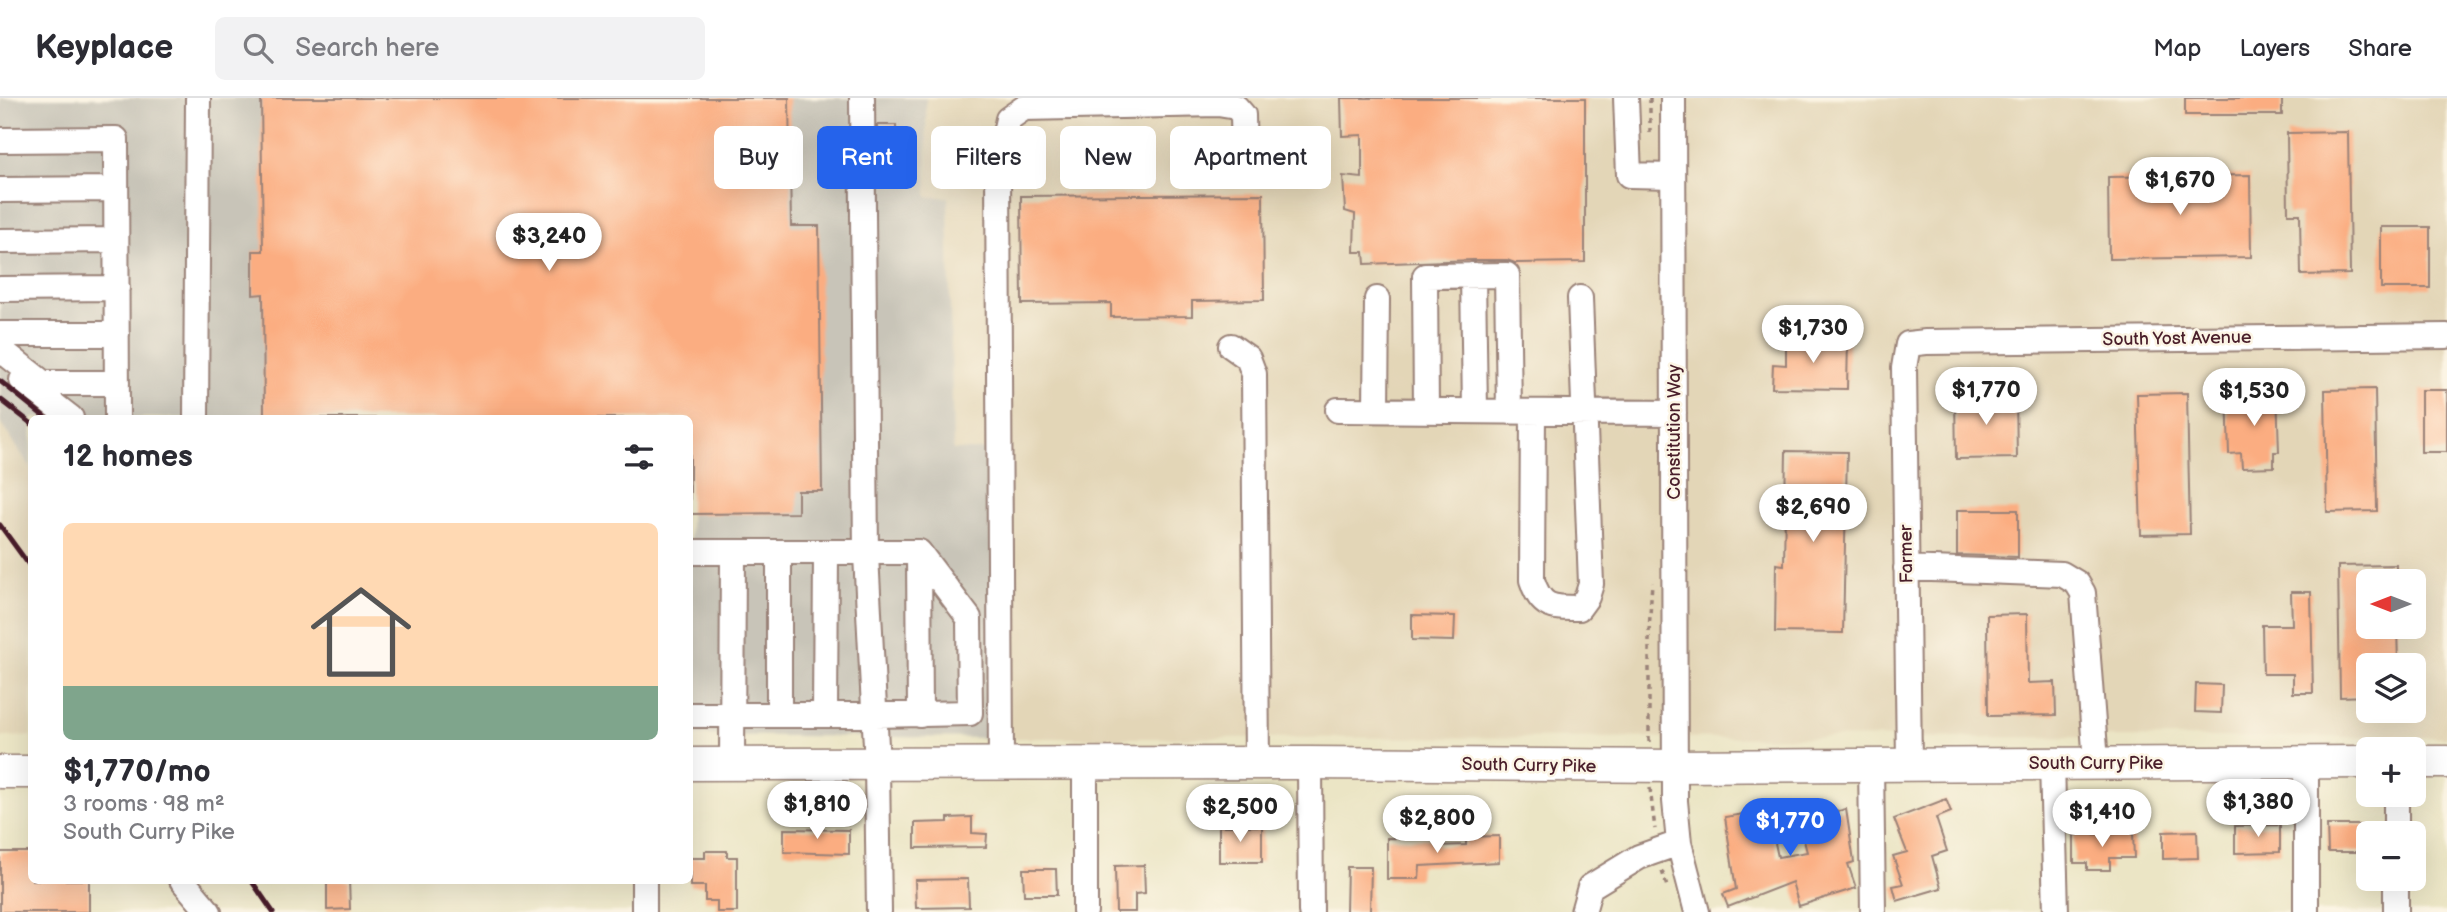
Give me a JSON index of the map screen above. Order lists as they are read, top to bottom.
{
  "streets": {
    "main road": ["South Curry Pike"],
    "street": ["South Yost Avenue", "Constitution Way", "Farmer"]
  },
  "crossings": [
    ["South Yost Avenue", "Farmer"],
    ["Constitution Way", "South Curry Pike"],
    ["Farmer", "South Curry Pike"]
  ],
  "north": "left",
  "page": {
    "header": "Keyplace",
    "search": "Search here",
    "nav": ["Map", "Layers", "Share"],
    "chip": [
      "Buy",
      "Rent",
      "Filters",
      "New",
      "Apartment"
    ],
    "price": [
      "$1,670",
      "$3,240",
      "$1,730",
      "$1,770",
      "$1,530",
      "$2,690",
      "$1,380",
      "$1,810",
      "$2,500",
      "$1,410",
      "$2,800",
      "$1,770"
    ],
    "heading": "12 homes",
    "list": [
      {
        "name": "$1,770/mo",
        "note": "3 rooms · 98 m² · South Curry Pike"
      }
    ],
    "map_buttons": ["+", "−"]
  }
}
